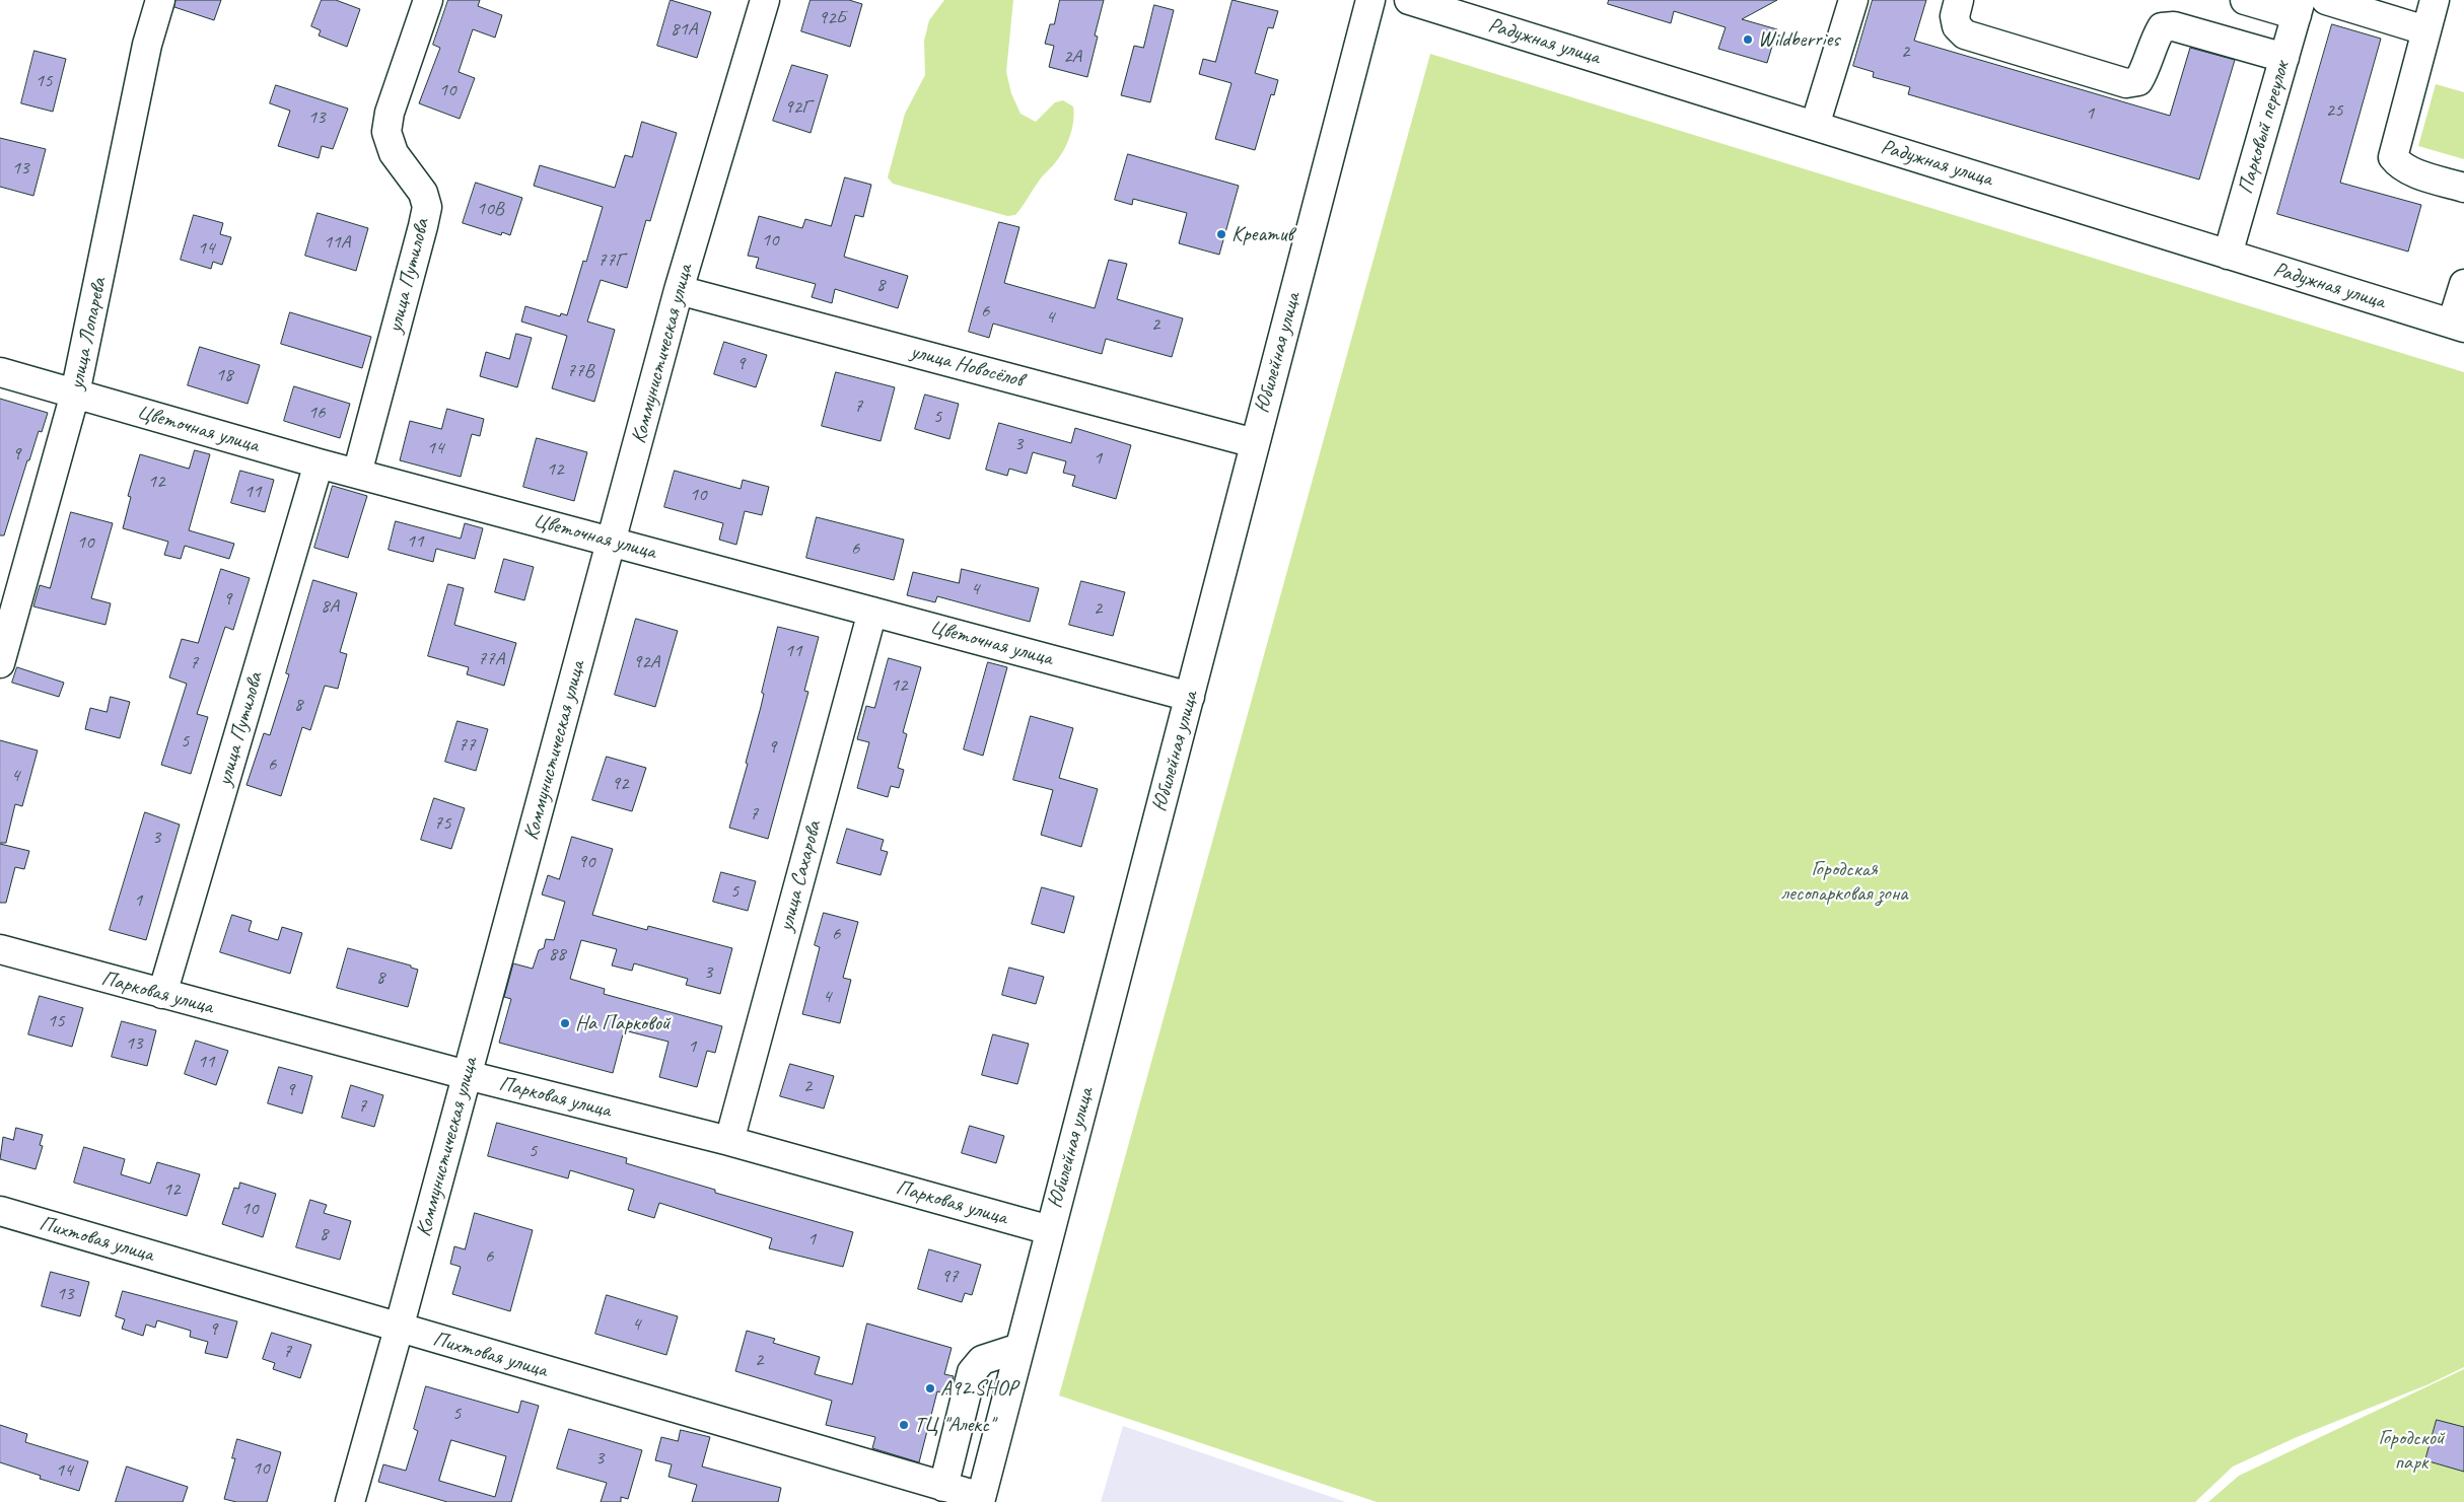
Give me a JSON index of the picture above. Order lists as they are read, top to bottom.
{
  "streets": {
    "street": [
      "Радужная улица",
      "Парковый переулок",
      "улица Путилова",
      "улица Лопарева",
      "Юбилейная улица",
      "Коммунистическая улица",
      "улица Новосёлов",
      "Цветочная улица",
      "улица Сахарова",
      "Парковая улица",
      "Пихтовая улица"
    ]
  },
  "crossings": [
    ["Радужная улица", "Парковый переулок"],
    ["улица Путилова", "Цветочная улица"],
    ["улица Путилова", "Парковая улица"],
    ["улица Лопарева", "Цветочная улица"],
    ["Юбилейная улица", "улица Новосёлов"],
    ["Юбилейная улица", "Цветочная улица"],
    ["Юбилейная улица", "Парковая улица"],
    ["Юбилейная улица", "Пихтовая улица"],
    ["Коммунистическая улица", "улица Новосёлов"],
    ["Коммунистическая улица", "Цветочная улица"],
    ["Коммунистическая улица", "Парковая улица"],
    ["Коммунистическая улица", "Пихтовая улица"],
    ["Цветочная улица", "улица Сахарова"],
    ["улица Сахарова", "Парковая улица"]
  ],
  "parks": ["Городская лесопарковая зона", "Городской парк"],
  "places": [
    "Wildberries",
    "Креатив",
    "На Парковой",
    "A92.SHOP",
    "ТЦ \"Алекс\""
  ],
  "house_numbers": [
    "92Б",
    "81А",
    "2",
    "2А",
    "15",
    "10",
    "92Г",
    "25",
    "1",
    "13",
    "13",
    "10В",
    "10",
    "11А",
    "14",
    "77Г",
    "8",
    "6",
    "4",
    "2",
    "9",
    "77В",
    "18",
    "7",
    "16",
    "5",
    "3",
    "14",
    "9",
    "1",
    "12",
    "12",
    "11",
    "10",
    "11",
    "10",
    "6",
    "4",
    "9",
    "8А",
    "2",
    "11",
    "77А",
    "92А",
    "7",
    "12",
    "8",
    "5",
    "77",
    "9",
    "6",
    "4",
    "92",
    "7",
    "75",
    "3",
    "90",
    "5",
    "1",
    "6",
    "88",
    "3",
    "8",
    "4",
    "15",
    "13",
    "1",
    "11",
    "2",
    "9",
    "7",
    "5",
    "12",
    "10",
    "8",
    "1",
    "6",
    "97",
    "13",
    "4",
    "9",
    "7",
    "2",
    "5",
    "3",
    "10",
    "14"
  ]
}
